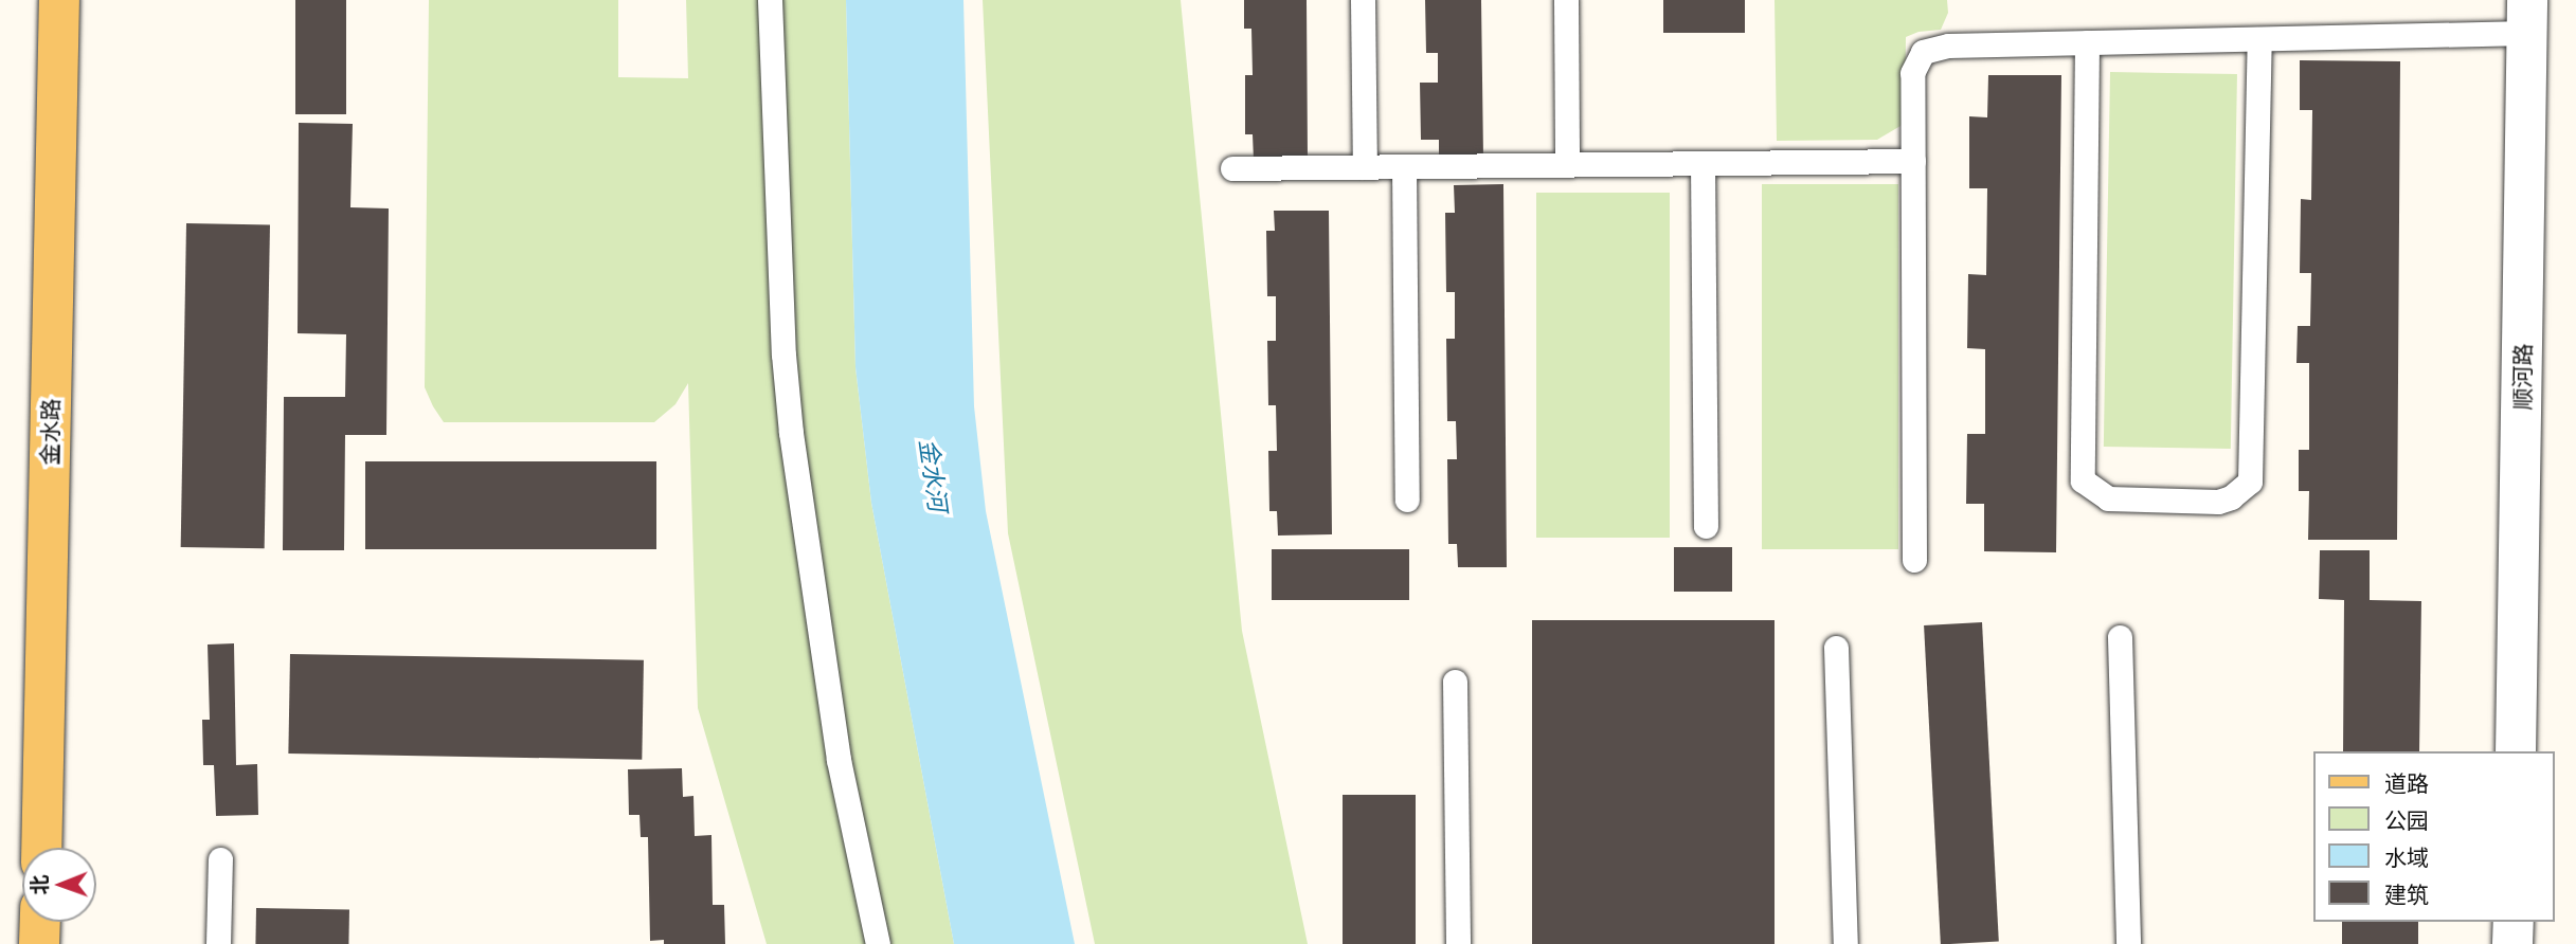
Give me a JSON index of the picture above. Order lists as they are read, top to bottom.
{
  "streets": {
    "main road": ["金水路"],
    "street": ["顺河路"]
  },
  "water": ["金水河"],
  "legend": [
    "道路",
    "公园",
    "水域",
    "建筑"
  ],
  "north": "left"
}
